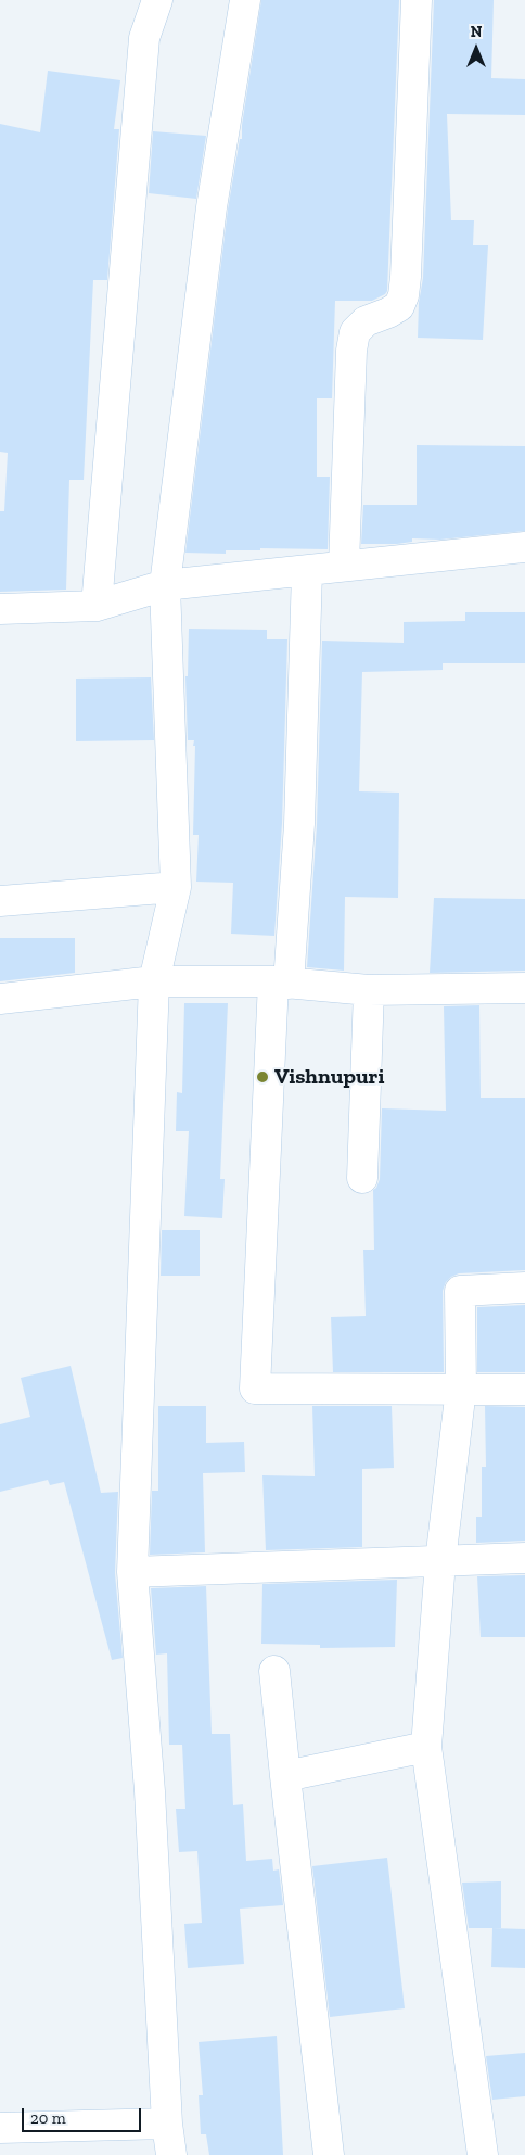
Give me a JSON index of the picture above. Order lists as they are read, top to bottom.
{
  "places": ["Vishnupuri"],
  "scale_bar": "20 m",
  "north": "top"
}
